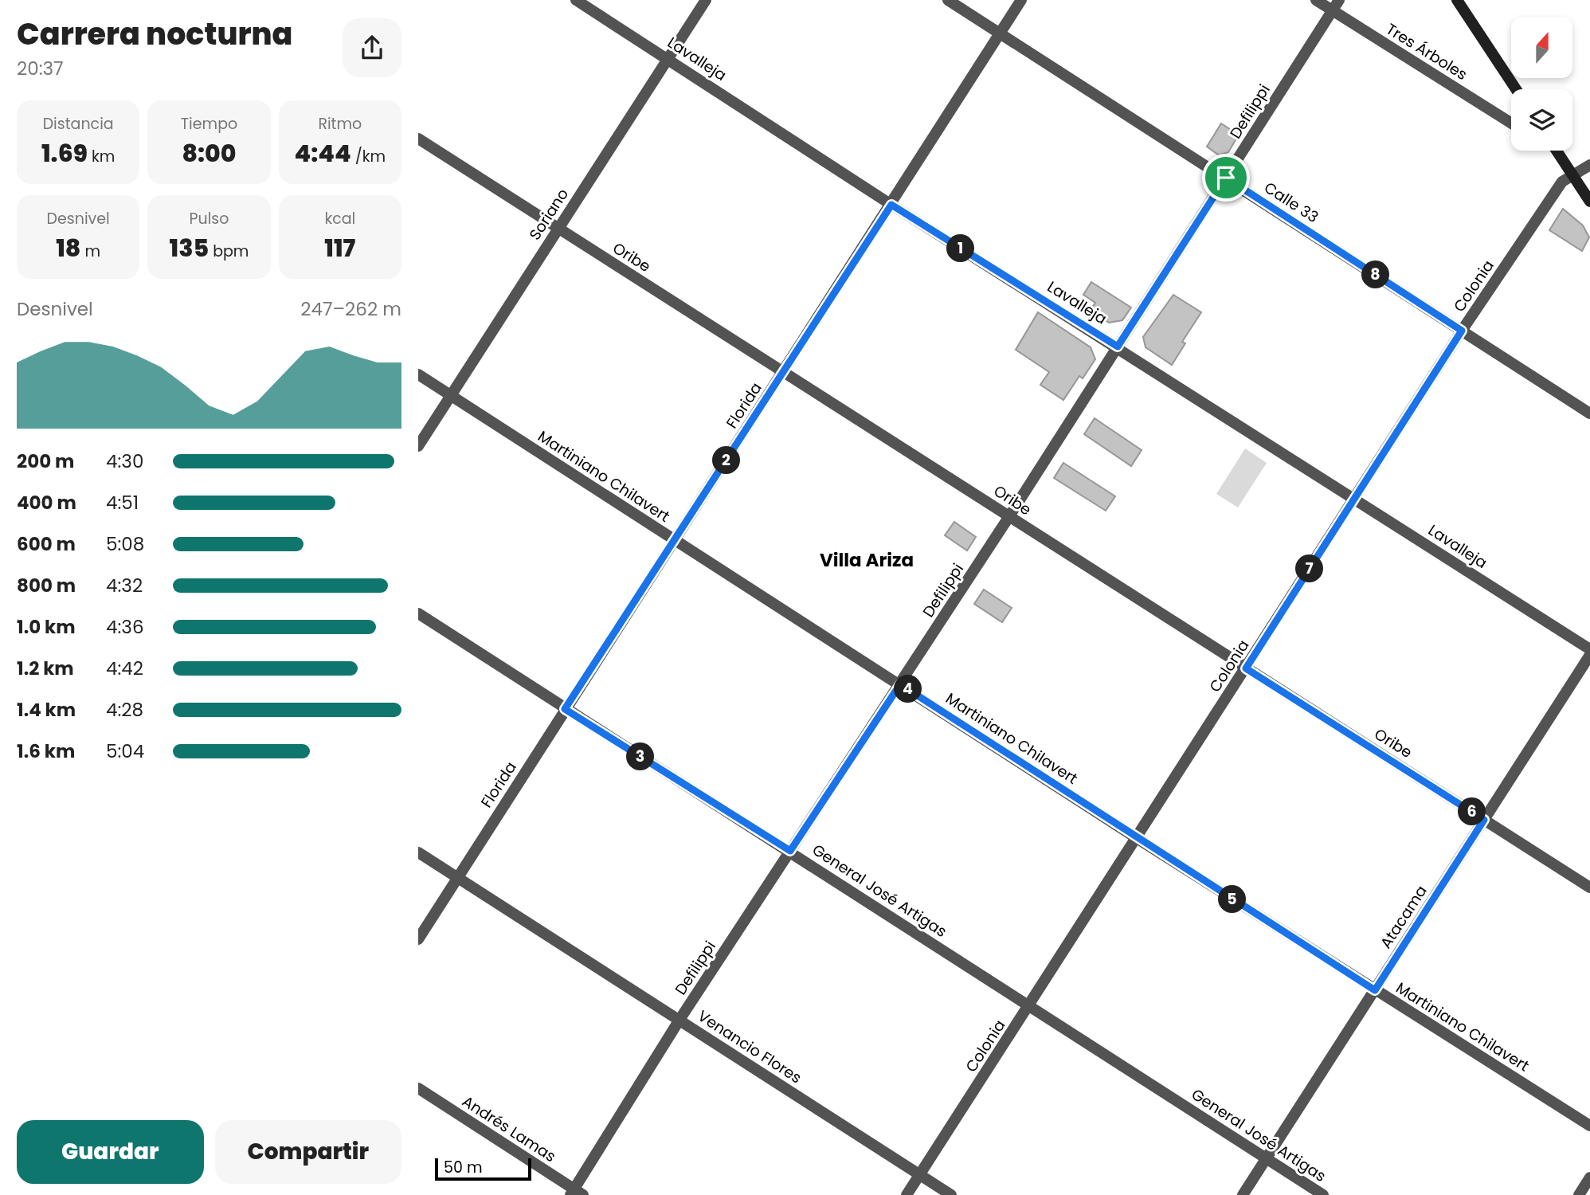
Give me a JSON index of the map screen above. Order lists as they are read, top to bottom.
{
  "streets": {
    "street": [
      "Tres Árboles",
      "Lavalleja",
      "Defilippi",
      "Calle 33",
      "Soriano",
      "Oribe",
      "Colonia",
      "Florida",
      "Martiniano Chilavert",
      "General José Artigas",
      "Atacama",
      "Venancio Flores",
      "Andrés Lamas"
    ]
  },
  "crossings": [
    ["Tres Árboles", "Defilippi"],
    ["Lavalleja", "Defilippi"],
    ["Lavalleja", "Soriano"],
    ["Lavalleja", "Colonia"],
    ["Lavalleja", "Florida"],
    ["Defilippi", "Calle 33"],
    ["Defilippi", "Oribe"],
    ["Defilippi", "Martiniano Chilavert"],
    ["Defilippi", "General José Artigas"],
    ["Defilippi", "Venancio Flores"],
    ["Defilippi", "Andrés Lamas"],
    ["Calle 33", "Colonia"],
    ["Calle 33", "Florida"],
    ["Soriano", "Oribe"],
    ["Soriano", "Martiniano Chilavert"],
    ["Oribe", "Colonia"],
    ["Oribe", "Florida"],
    ["Oribe", "Atacama"],
    ["Colonia", "Martiniano Chilavert"],
    ["Colonia", "General José Artigas"],
    ["Colonia", "Venancio Flores"],
    ["Florida", "Martiniano Chilavert"],
    ["Florida", "General José Artigas"],
    ["Florida", "Venancio Flores"],
    ["Martiniano Chilavert", "Atacama"],
    ["General José Artigas", "Atacama"]
  ],
  "districts": ["Villa Ariza"],
  "scale_bar": "50 m",
  "north": "top",
  "page": {
    "heading": ["Carrera nocturna", "20:37"],
    "stats": [
      ["Distancia", "1.69 km"],
      ["Tiempo", "8:00"],
      ["Ritmo", "4:44 /km"],
      ["Desnivel", "18 m"],
      ["Pulso", "135 bpm"],
      ["kcal", "117"]
    ],
    "pins": [
      "1",
      "8",
      "2",
      "7",
      "4",
      "3",
      "6",
      "5"
    ],
    "chart": ["Desnivel", "247–262 m"],
    "list": [
      {
        "name": "200 m",
        "note": "4:30"
      },
      {
        "name": "400 m",
        "note": "4:51"
      },
      {
        "name": "600 m",
        "note": "5:08"
      },
      {
        "name": "800 m",
        "note": "4:32"
      },
      {
        "name": "1.0 km",
        "note": "4:36"
      },
      {
        "name": "1.2 km",
        "note": "4:42"
      },
      {
        "name": "1.4 km",
        "note": "4:28"
      },
      {
        "name": "1.6 km",
        "note": "5:04"
      }
    ],
    "buttons": ["Guardar", "Compartir"],
    "scale": "50 m"
  }
}
